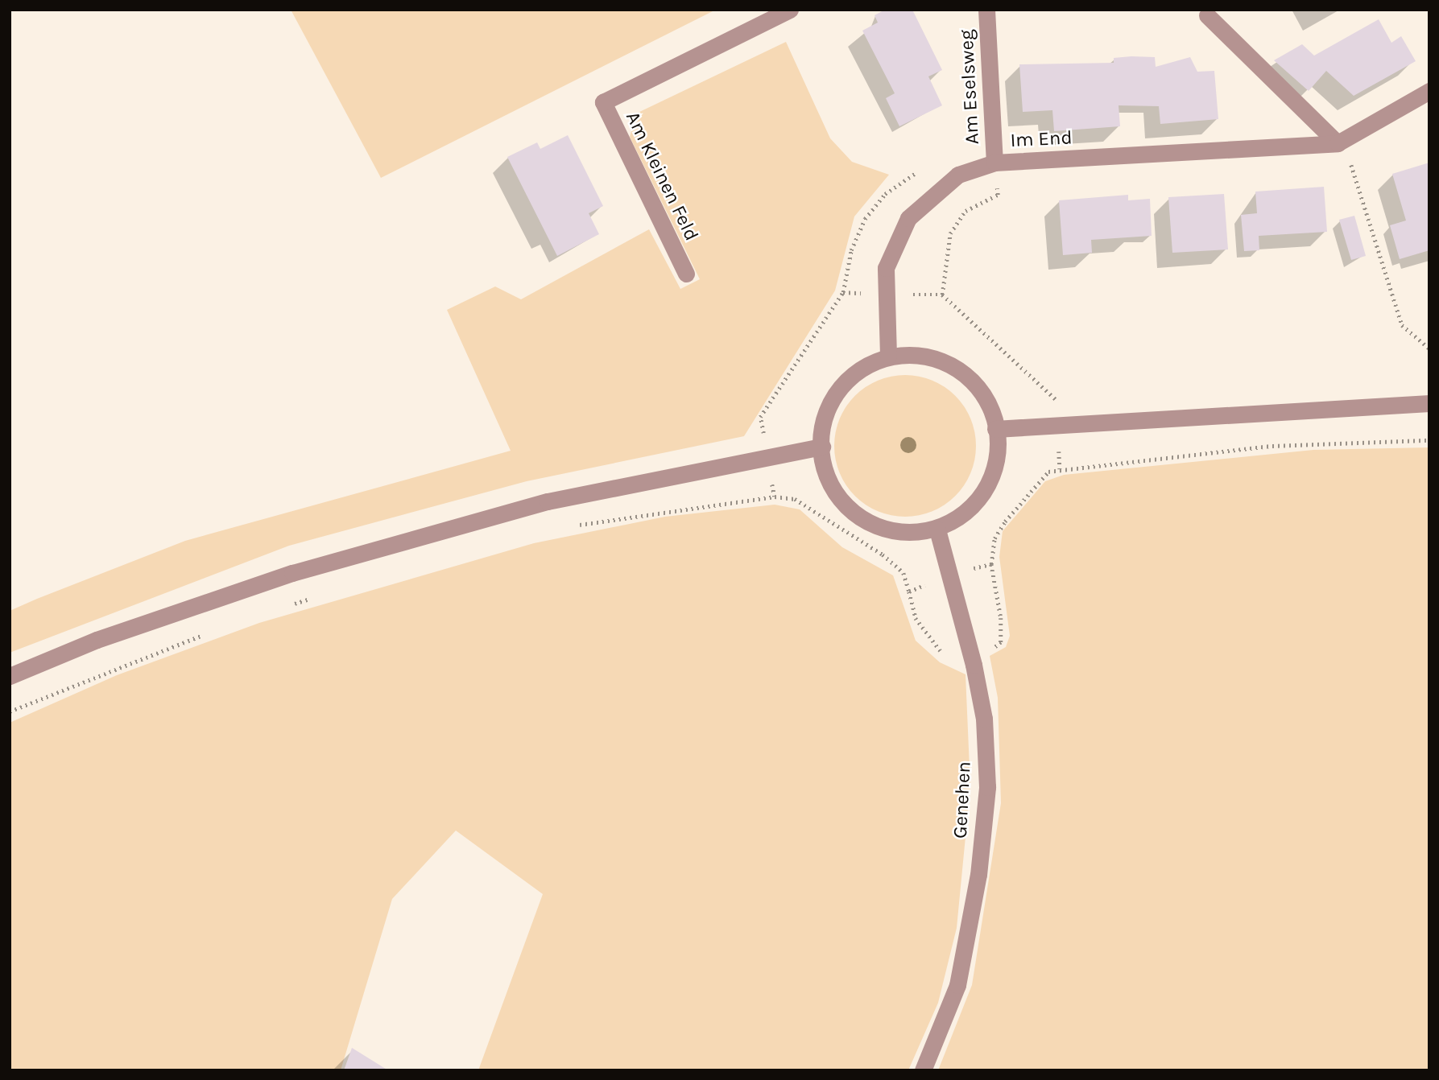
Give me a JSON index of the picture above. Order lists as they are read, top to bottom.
{
  "streets": {
    "street": [
      "Am Eselsweg",
      "Im End",
      "Am Kleinen Feld",
      "Genehen"
    ]
  },
  "crossings": [
    ["Am Eselsweg", "Im End"],
    ["Im End", "Genehen"]
  ]
}
